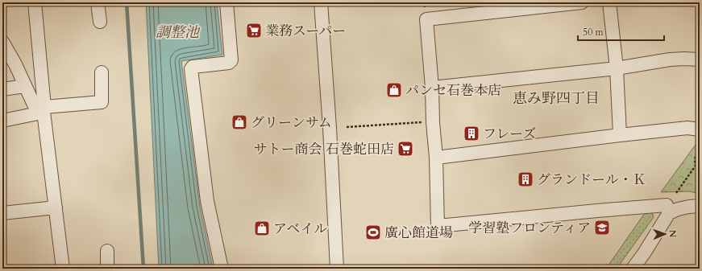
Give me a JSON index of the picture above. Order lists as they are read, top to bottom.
{
  "districts": ["恵み野四丁目"],
  "water": ["調整池"],
  "places": {
    "supermarket": ["業務スーパー", "サトー商会 石巻蛇田店"],
    "shop": ["パンセ石巻本店", "グリーンサム", "アベイル"],
    "building": ["フレーズ", "グランドール・Ｋ"],
    "school or university": ["学習塾フロンティア"],
    "sports": ["廣心館道場"]
  },
  "scale_bar": "50 m",
  "north": "right"
}
